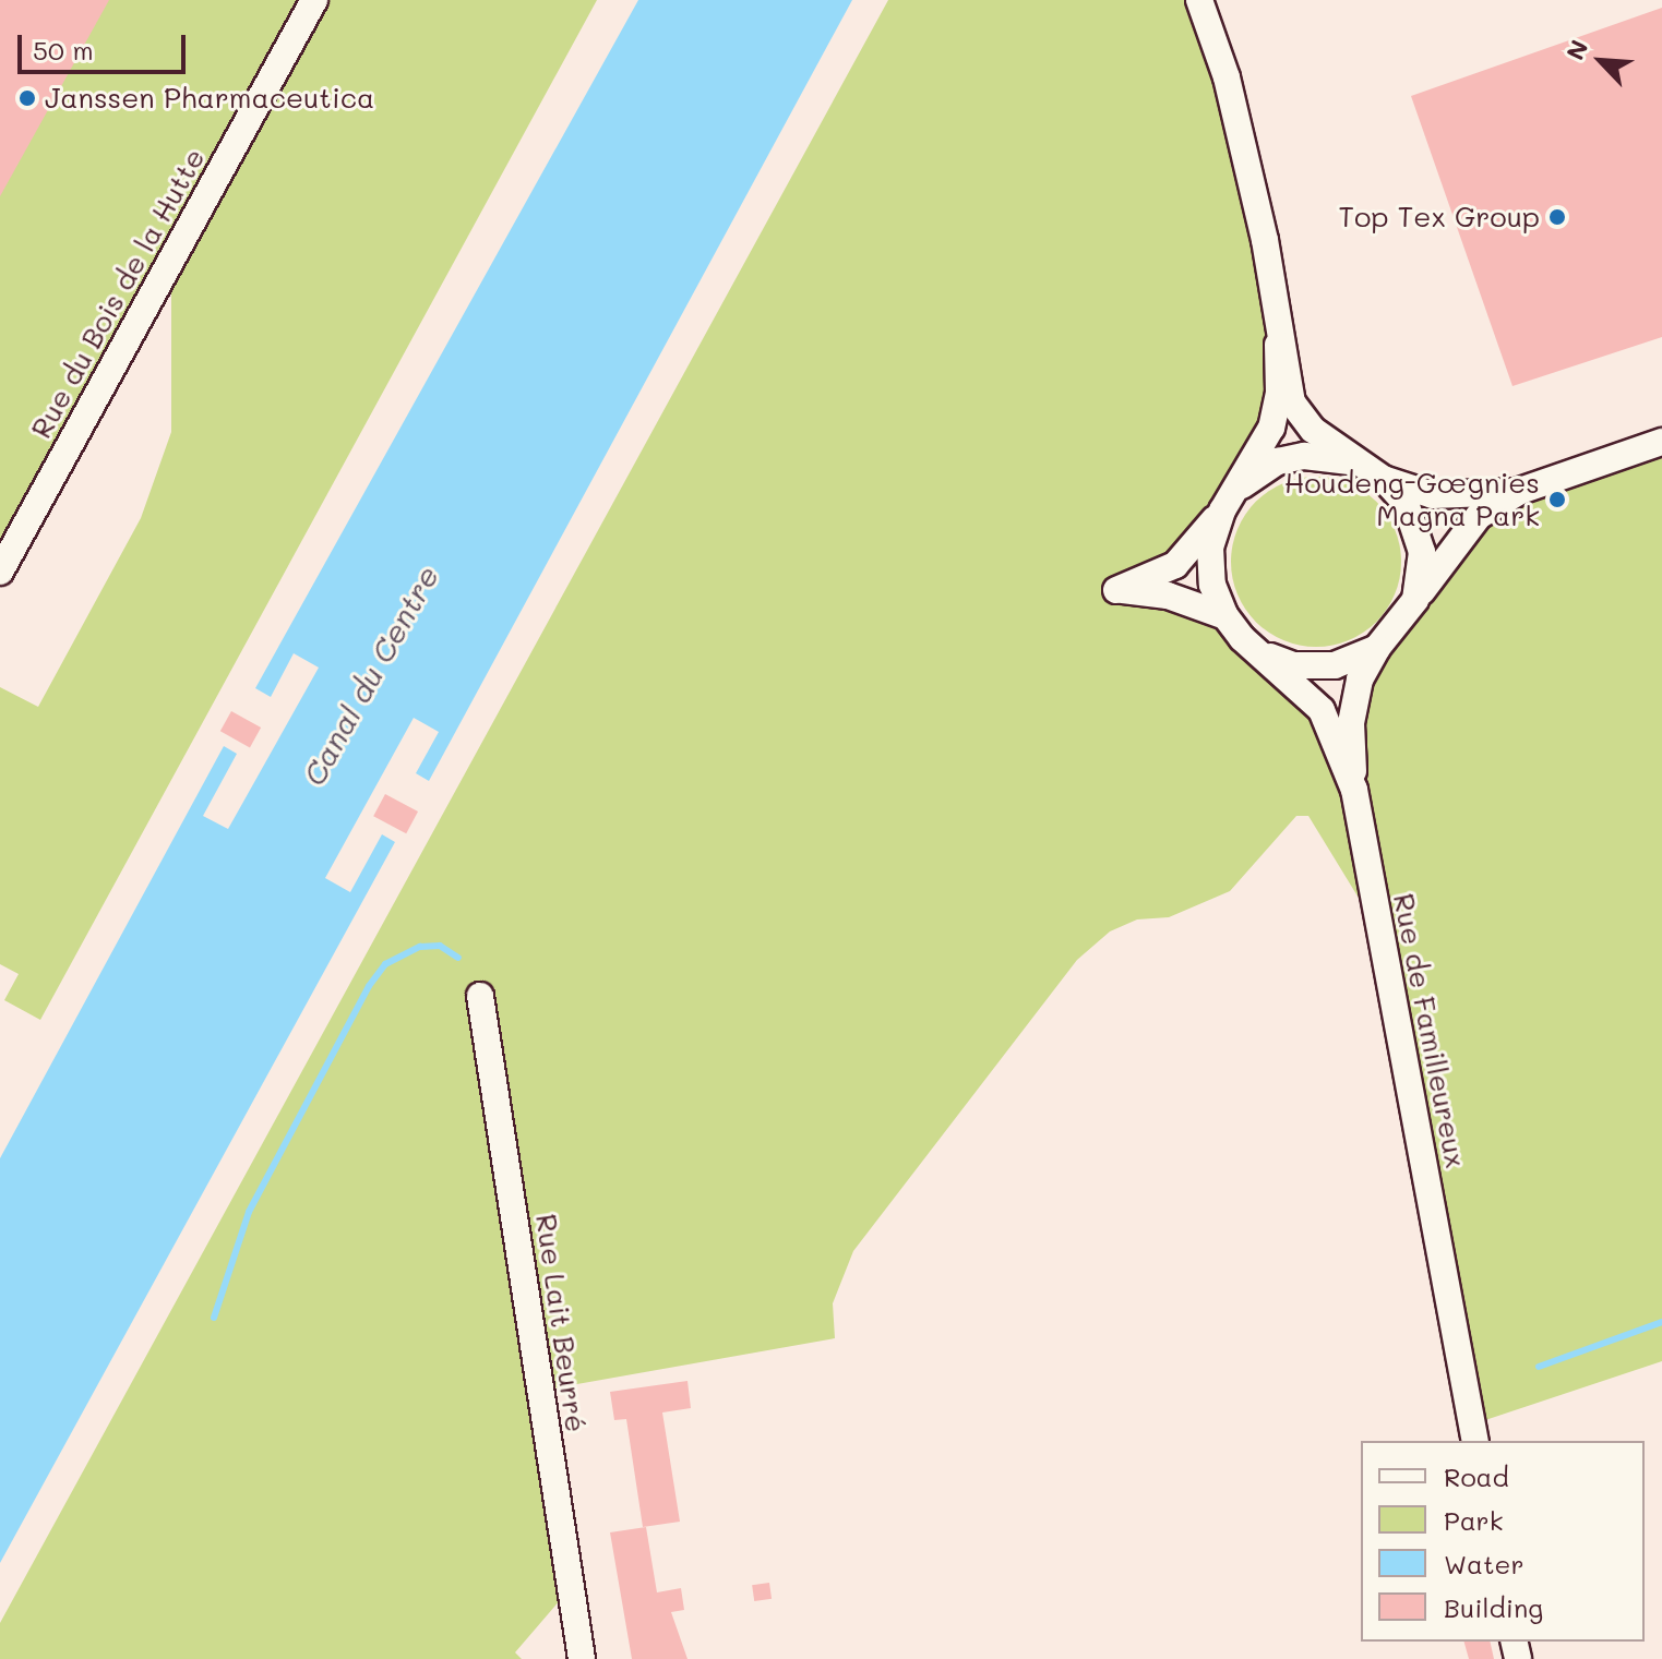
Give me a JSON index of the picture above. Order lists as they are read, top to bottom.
{
  "streets": {
    "street": ["Rue du Bois de la Hutte", "Rue de Familleureux", "Rue Lait Beurré"]
  },
  "water": ["Canal du Centre"],
  "places": ["Janssen Pharmaceutica", "Top Tex Group", "Houdeng-Gœgnies Magna Park"],
  "legend": [
    "Road",
    "Park",
    "Water",
    "Building"
  ],
  "scale_bar": "50 m",
  "north": "top left"
}
